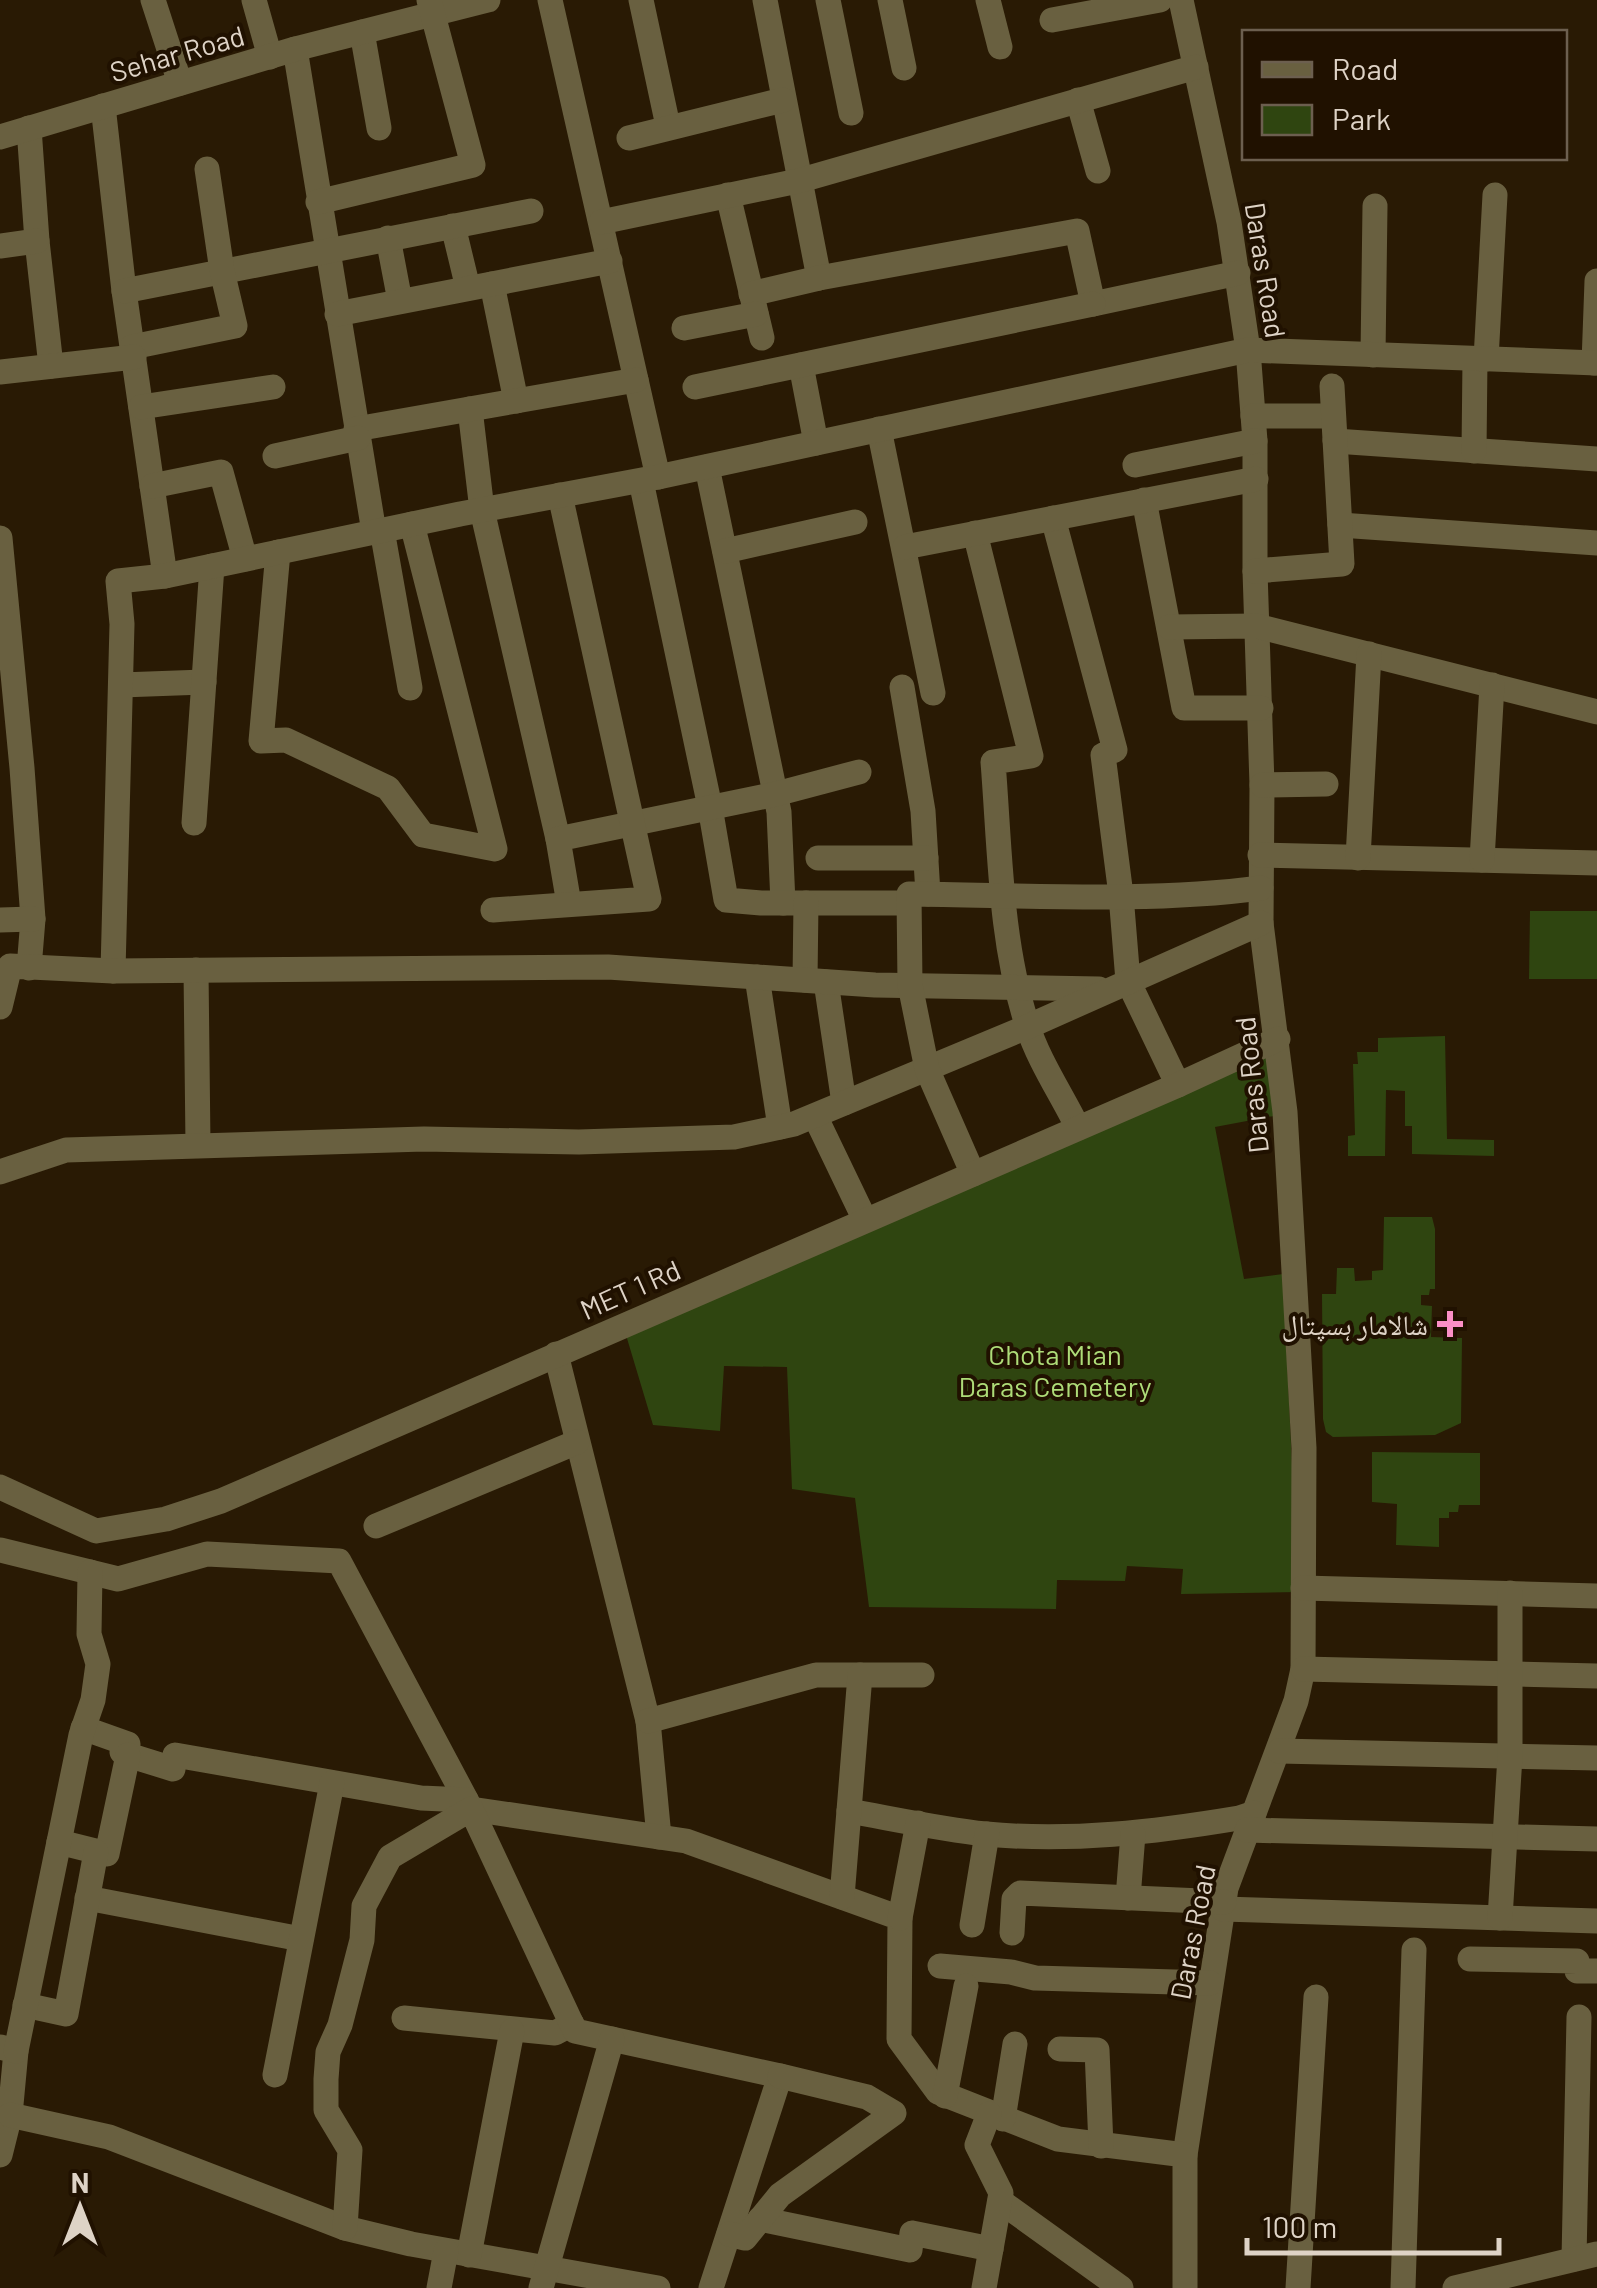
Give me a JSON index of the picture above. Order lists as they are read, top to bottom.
{
  "streets": {
    "street": ["Sehar Road", "Daras Road", "MET 1 Rd"]
  },
  "crossings": [
    ["Daras Road", "MET 1 Rd"]
  ],
  "parks": ["Chota Mian Daras Cemetery"],
  "places": {
    "health": ["شالامار ہسپتال"]
  },
  "legend": ["Road", "Park"],
  "scale_bar": "100 m",
  "north": "top"
}
